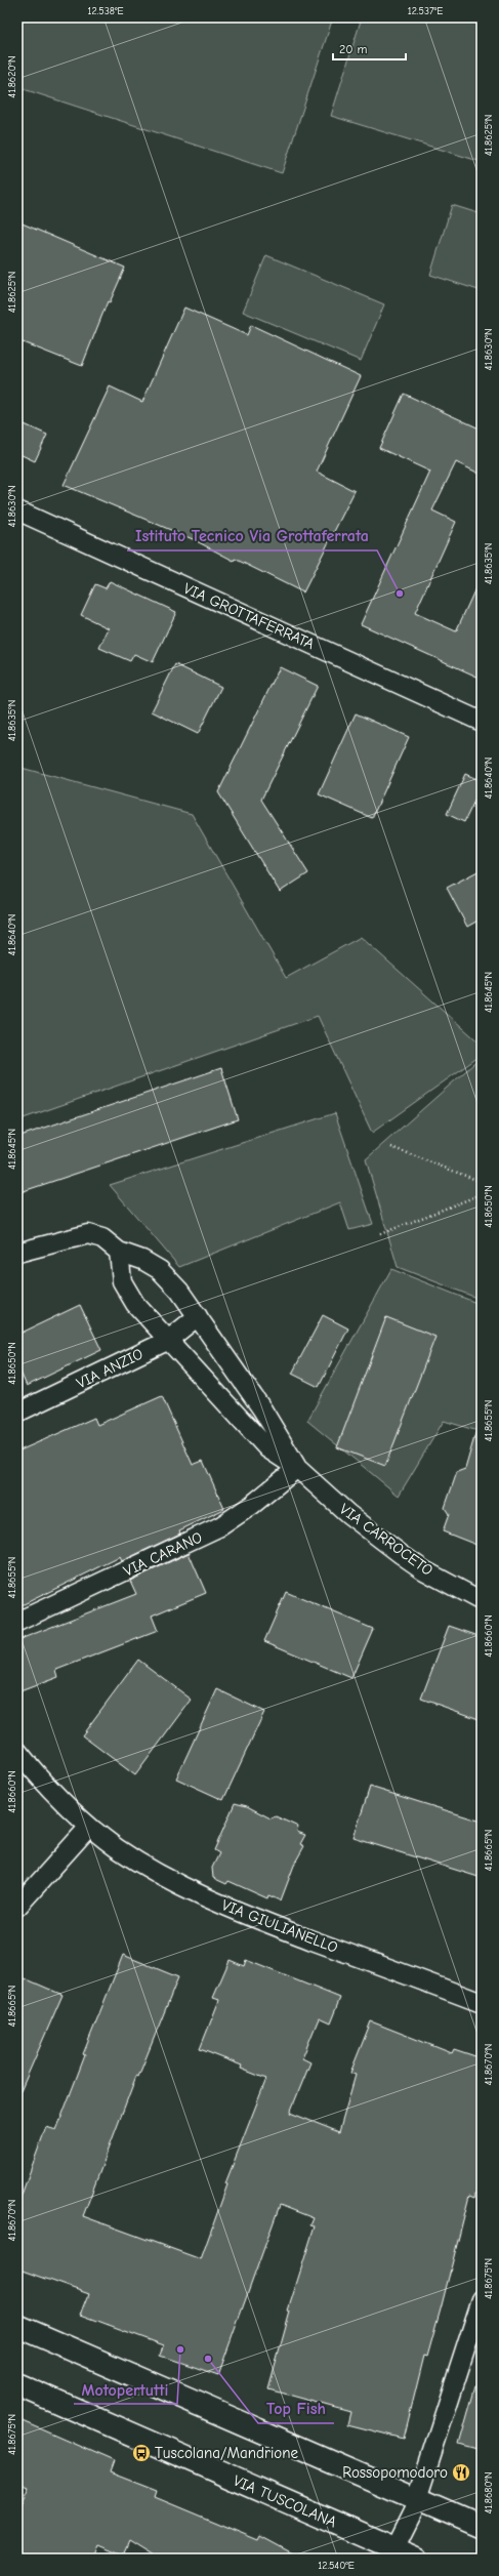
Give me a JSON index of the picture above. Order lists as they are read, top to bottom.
{
  "streets": {
    "main road": ["VIA TUSCOLANA"],
    "street": [
      "VIA GROTTAFERRATA",
      "VIA ANZIO",
      "VIA CARROCETO",
      "VIA CARANO",
      "VIA GIULIANELLO"
    ]
  },
  "crossings": [
    ["VIA ANZIO", "VIA CARROCETO"],
    ["VIA CARROCETO", "VIA CARANO"]
  ],
  "places": {
    "other": ["Istituto Tecnico Via Grottaferrata", "Motopertutti", "Top Fish"],
    "bus stop": ["Tuscolana/Mandrione"],
    "restaurant": ["Rossopomodoro"]
  },
  "scale_bar": "20 m",
  "coordinates": [
    "12.538°E",
    "12.537°E",
    "41.8620°N",
    "41.8625°N",
    "41.8630°N",
    "41.8635°N",
    "41.8640°N",
    "41.8645°N",
    "41.8650°N",
    "41.8655°N",
    "41.8660°N",
    "41.8665°N",
    "41.8670°N",
    "41.8675°N",
    "41.8680°N",
    "12.540°E"
  ]
}
